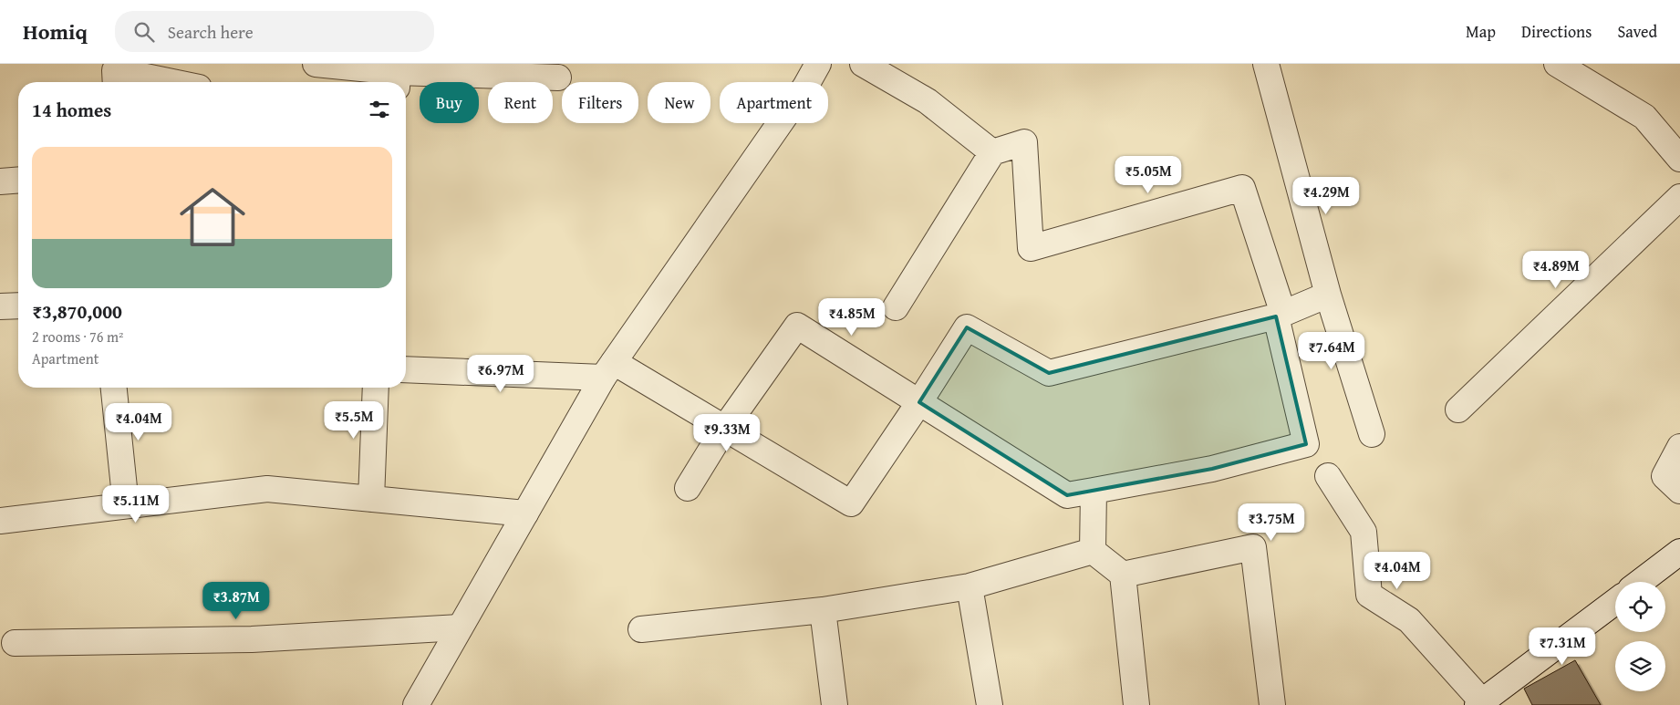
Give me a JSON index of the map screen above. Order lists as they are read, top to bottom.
{
  "page": {
    "header": "Homiq",
    "search": "Search here",
    "nav": ["Map", "Directions", "Saved"],
    "chip": [
      "Buy",
      "Rent",
      "Filters",
      "New",
      "Apartment"
    ],
    "heading": "14 homes",
    "list": [
      {
        "name": "₹3,870,000",
        "note": "2 rooms · 76 m² · Apartment"
      }
    ],
    "price": [
      "₹5.05M",
      "₹4.29M",
      "₹4.89M",
      "₹4.85M",
      "₹7.64M",
      "₹6.97M",
      "₹5.5M",
      "₹4.04M",
      "₹9.33M",
      "₹5.11M",
      "₹3.75M",
      "₹4.04M",
      "₹3.87M",
      "₹7.31M"
    ]
  }
}
